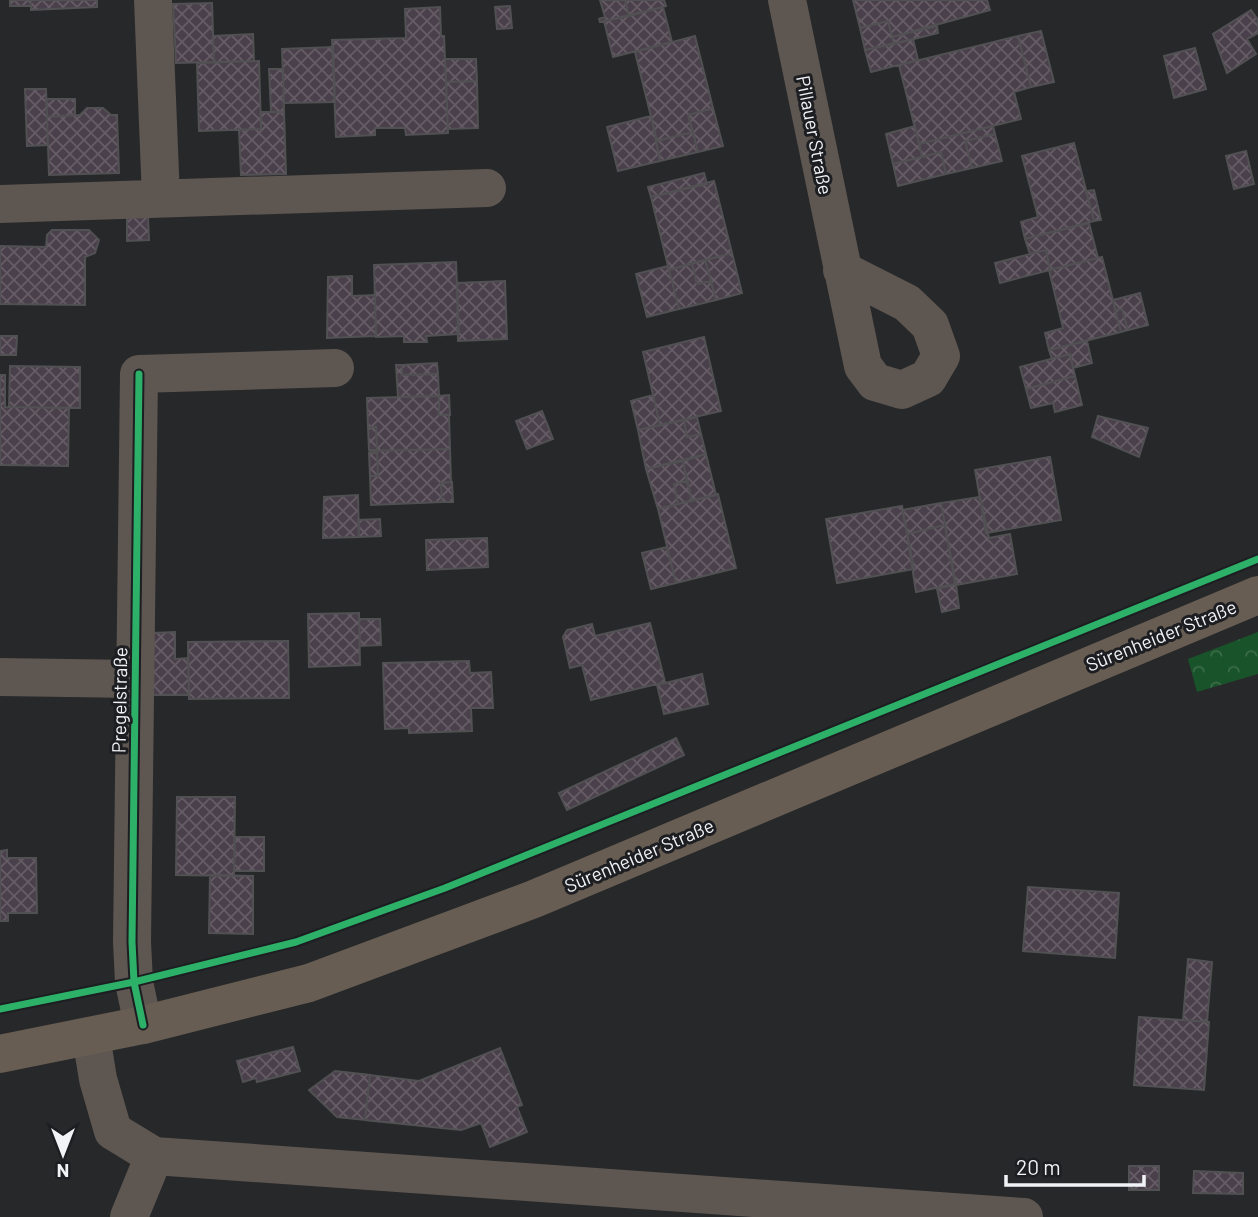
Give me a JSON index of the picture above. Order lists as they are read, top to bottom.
{
  "streets": {
    "main road": ["Sürenheider Straße"],
    "street": ["Pillauer Straße", "Pregelstraße"]
  },
  "crossings": [
    ["Sürenheider Straße", "Pregelstraße"]
  ],
  "scale_bar": "20 m",
  "north": "bottom"
}
